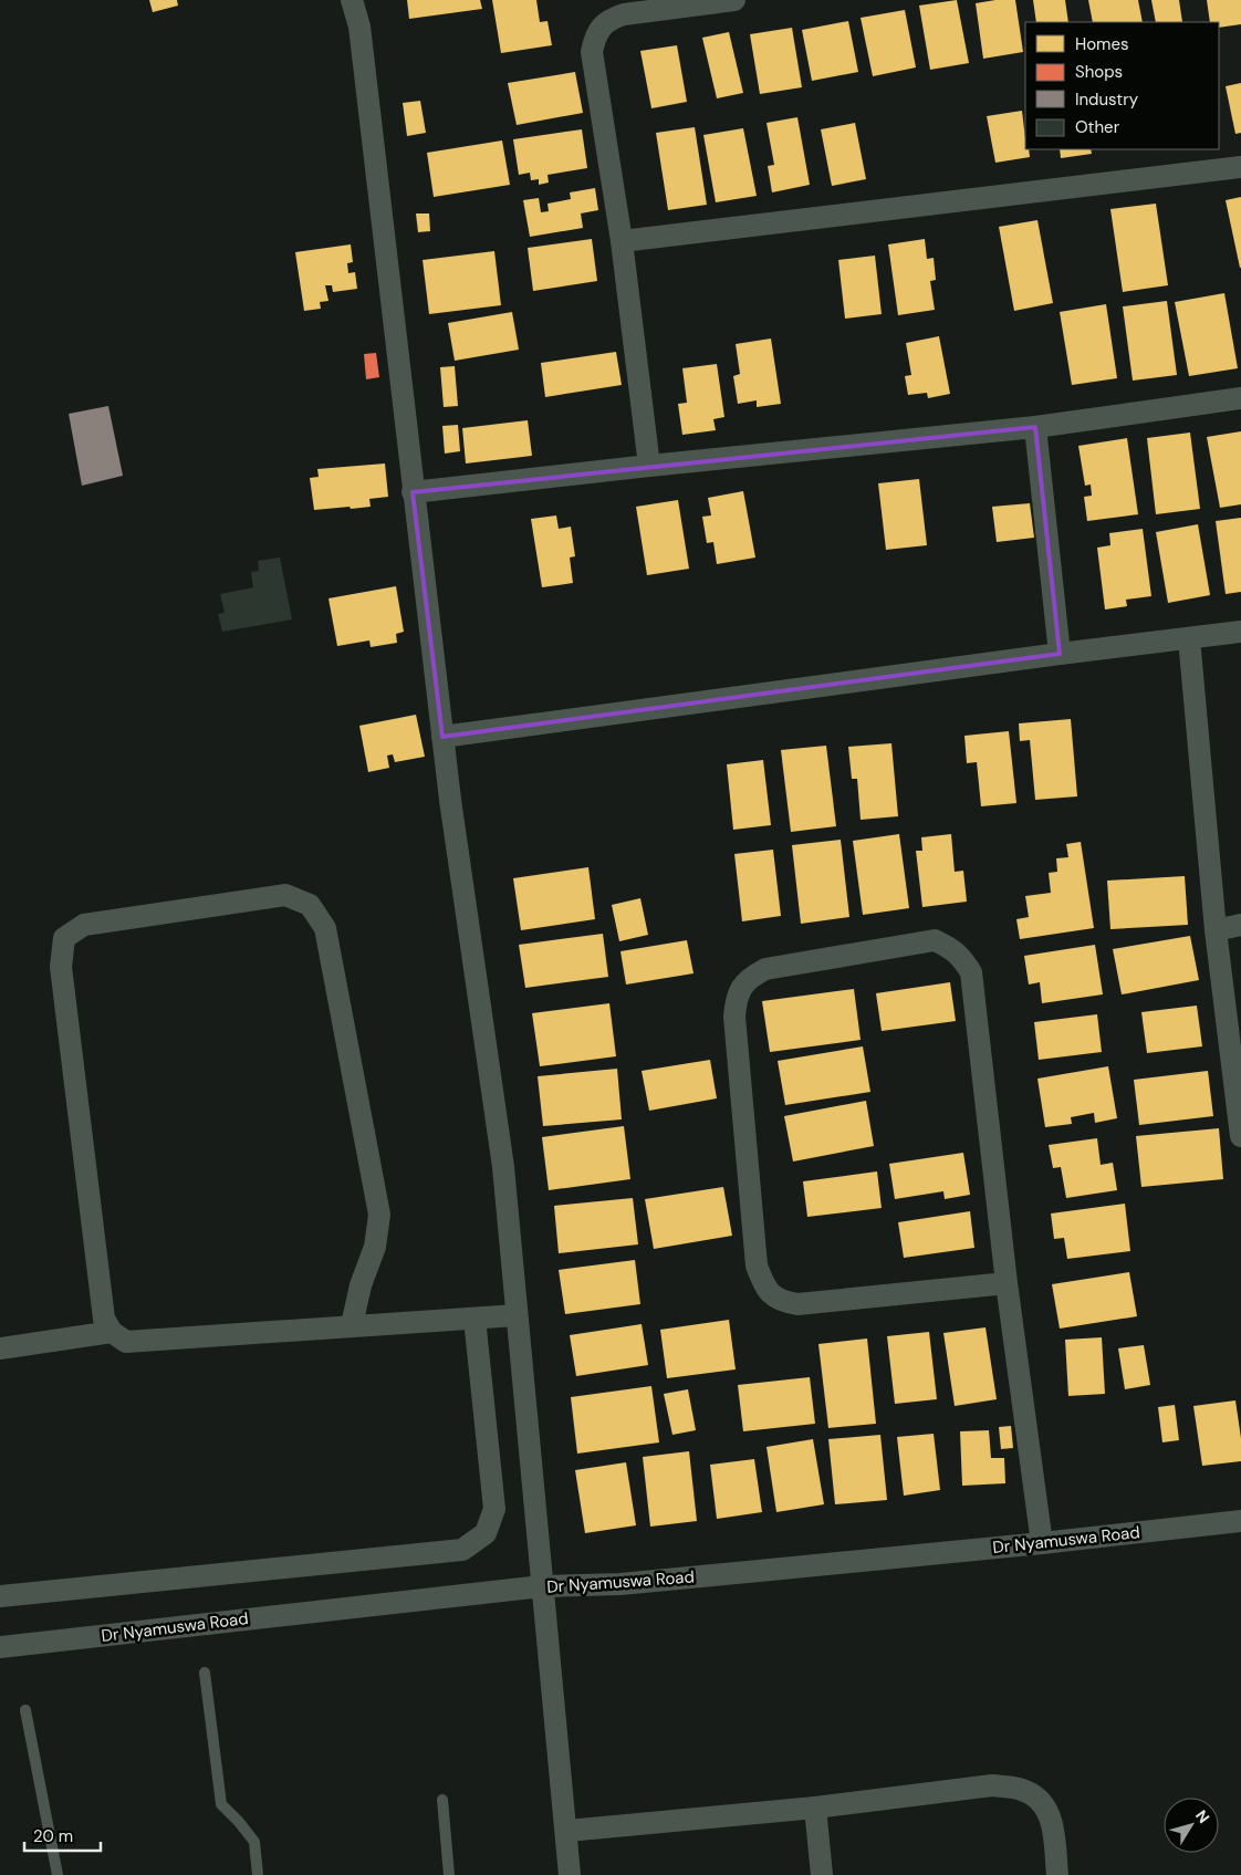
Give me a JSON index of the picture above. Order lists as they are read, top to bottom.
{
  "streets": {
    "street": ["Dr Nyamuswa Road"]
  },
  "legend": [
    "Homes",
    "Shops",
    "Industry",
    "Other"
  ],
  "scale_bar": "20 m",
  "north": "top right"
}
